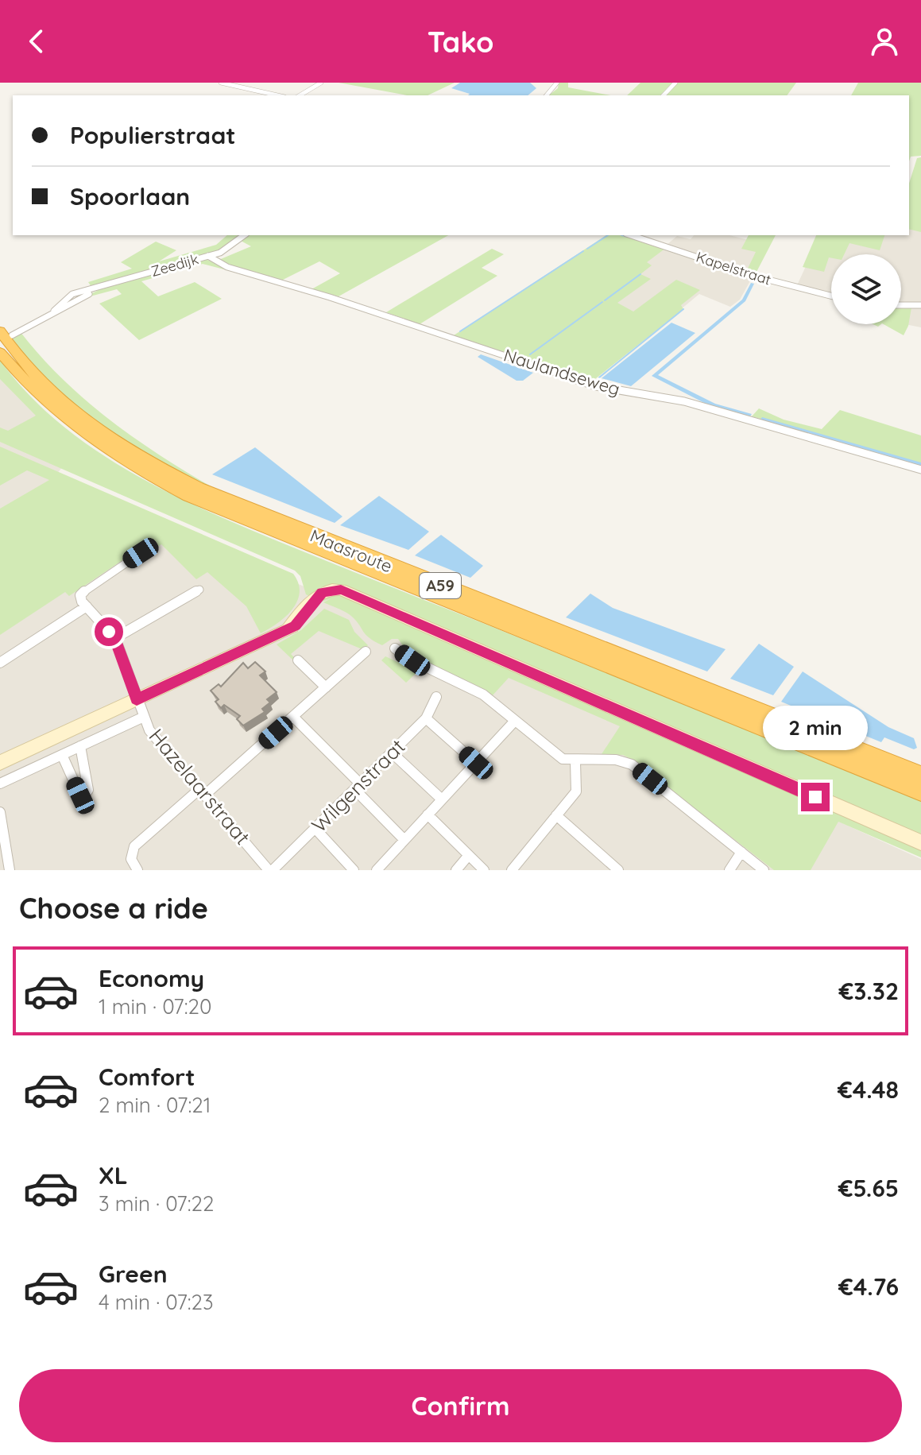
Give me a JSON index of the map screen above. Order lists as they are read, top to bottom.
{
  "streets": {
    "highway": ["Maasroute", "A59"],
    "street": [
      "Zeedijk",
      "Kapelstraat",
      "Naulandseweg",
      "Wilgenstraat",
      "Hazelaarstraat"
    ]
  },
  "crossings": [
    ["Zeedijk", "Naulandseweg"],
    ["Zeedijk", "Maasroute"],
    ["Wilgenstraat", "Hazelaarstraat"]
  ],
  "page": {
    "header": "Tako",
    "banner": ["Populierstraat", "Spoorlaan"],
    "bubble": "2 min",
    "heading": "Choose a ride",
    "list": [
      {
        "name": "Economy",
        "note": "1 min · 07:20",
        "value": "€3.32"
      },
      {
        "name": "Comfort",
        "note": "2 min · 07:21",
        "value": "€4.48"
      },
      {
        "name": "XL",
        "note": "3 min · 07:22",
        "value": "€5.65"
      },
      {
        "name": "Green",
        "note": "4 min · 07:23",
        "value": "€4.76"
      }
    ],
    "buttons": "Confirm"
  }
}
